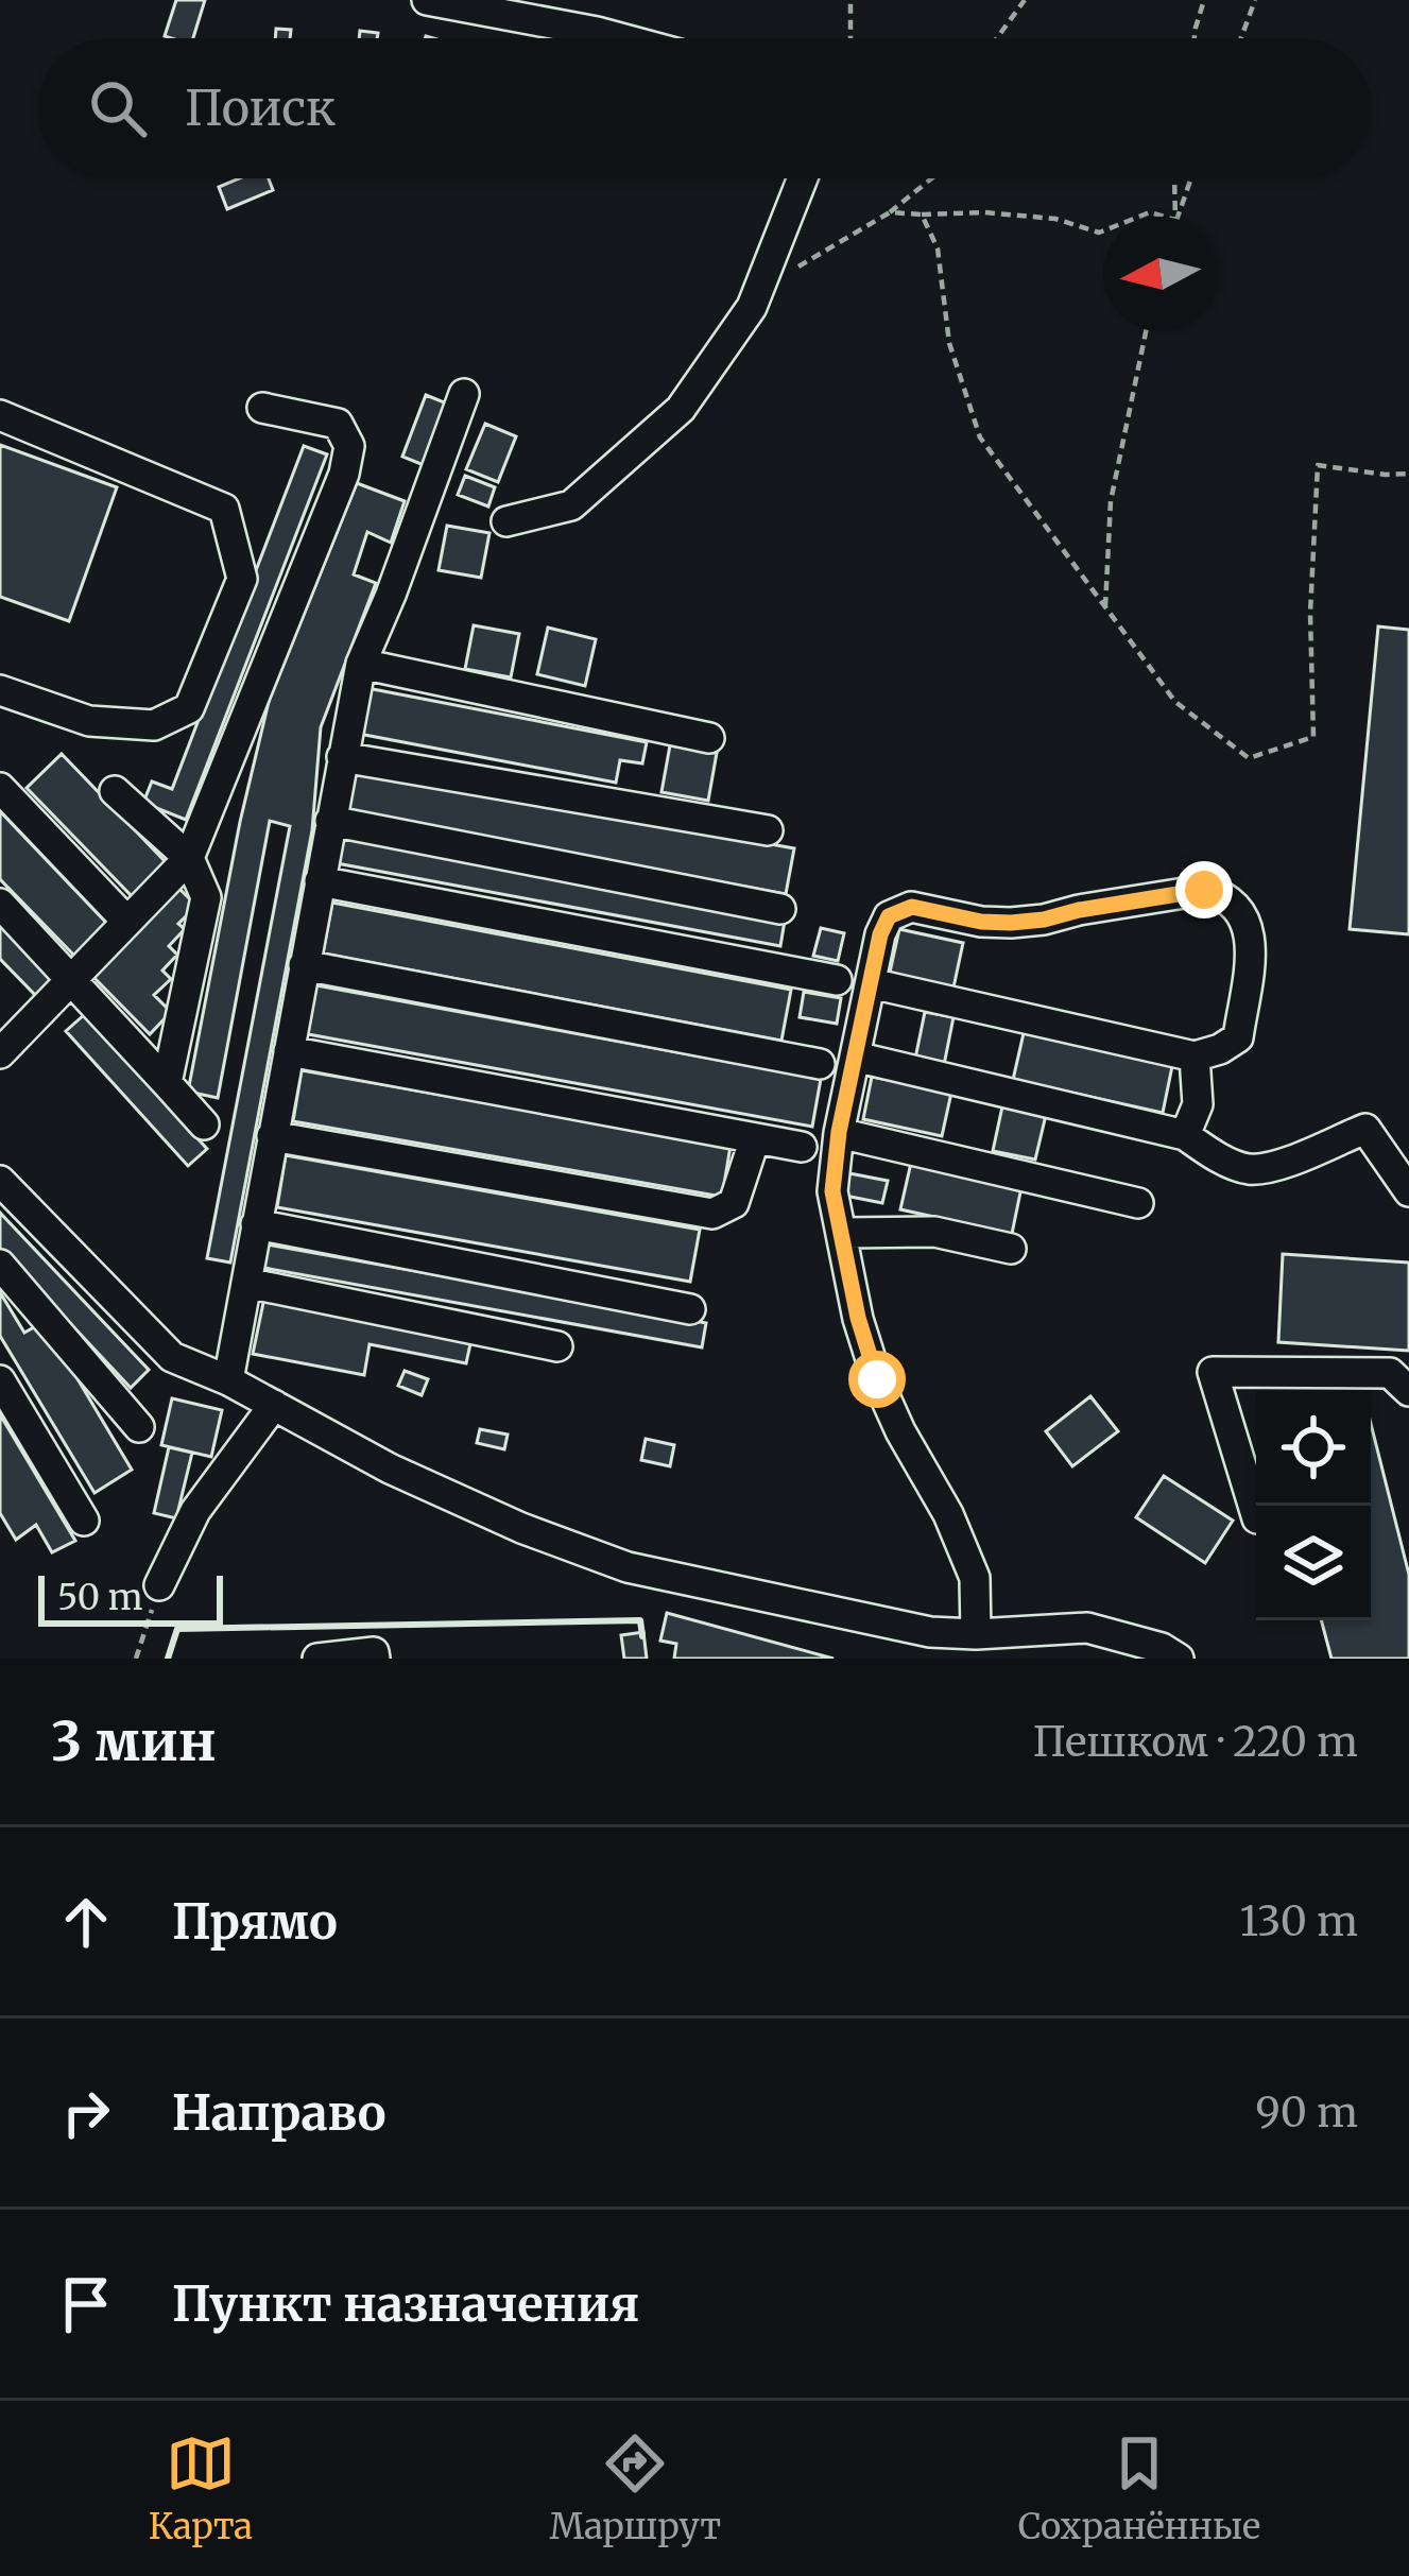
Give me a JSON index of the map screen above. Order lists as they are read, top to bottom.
{
  "scale_bar": "50 m",
  "north": "left",
  "page": {
    "search": "Поиск",
    "scale": "50 m",
    "heading": ["3 мин", "Пешком · 220 m"],
    "list": [
      ["Прямо", "130 m"],
      ["Направо", "90 m"],
      "Пункт назначения"
    ],
    "nav": ["Карта", "Маршрут", "Сохранённые"]
  }
}
